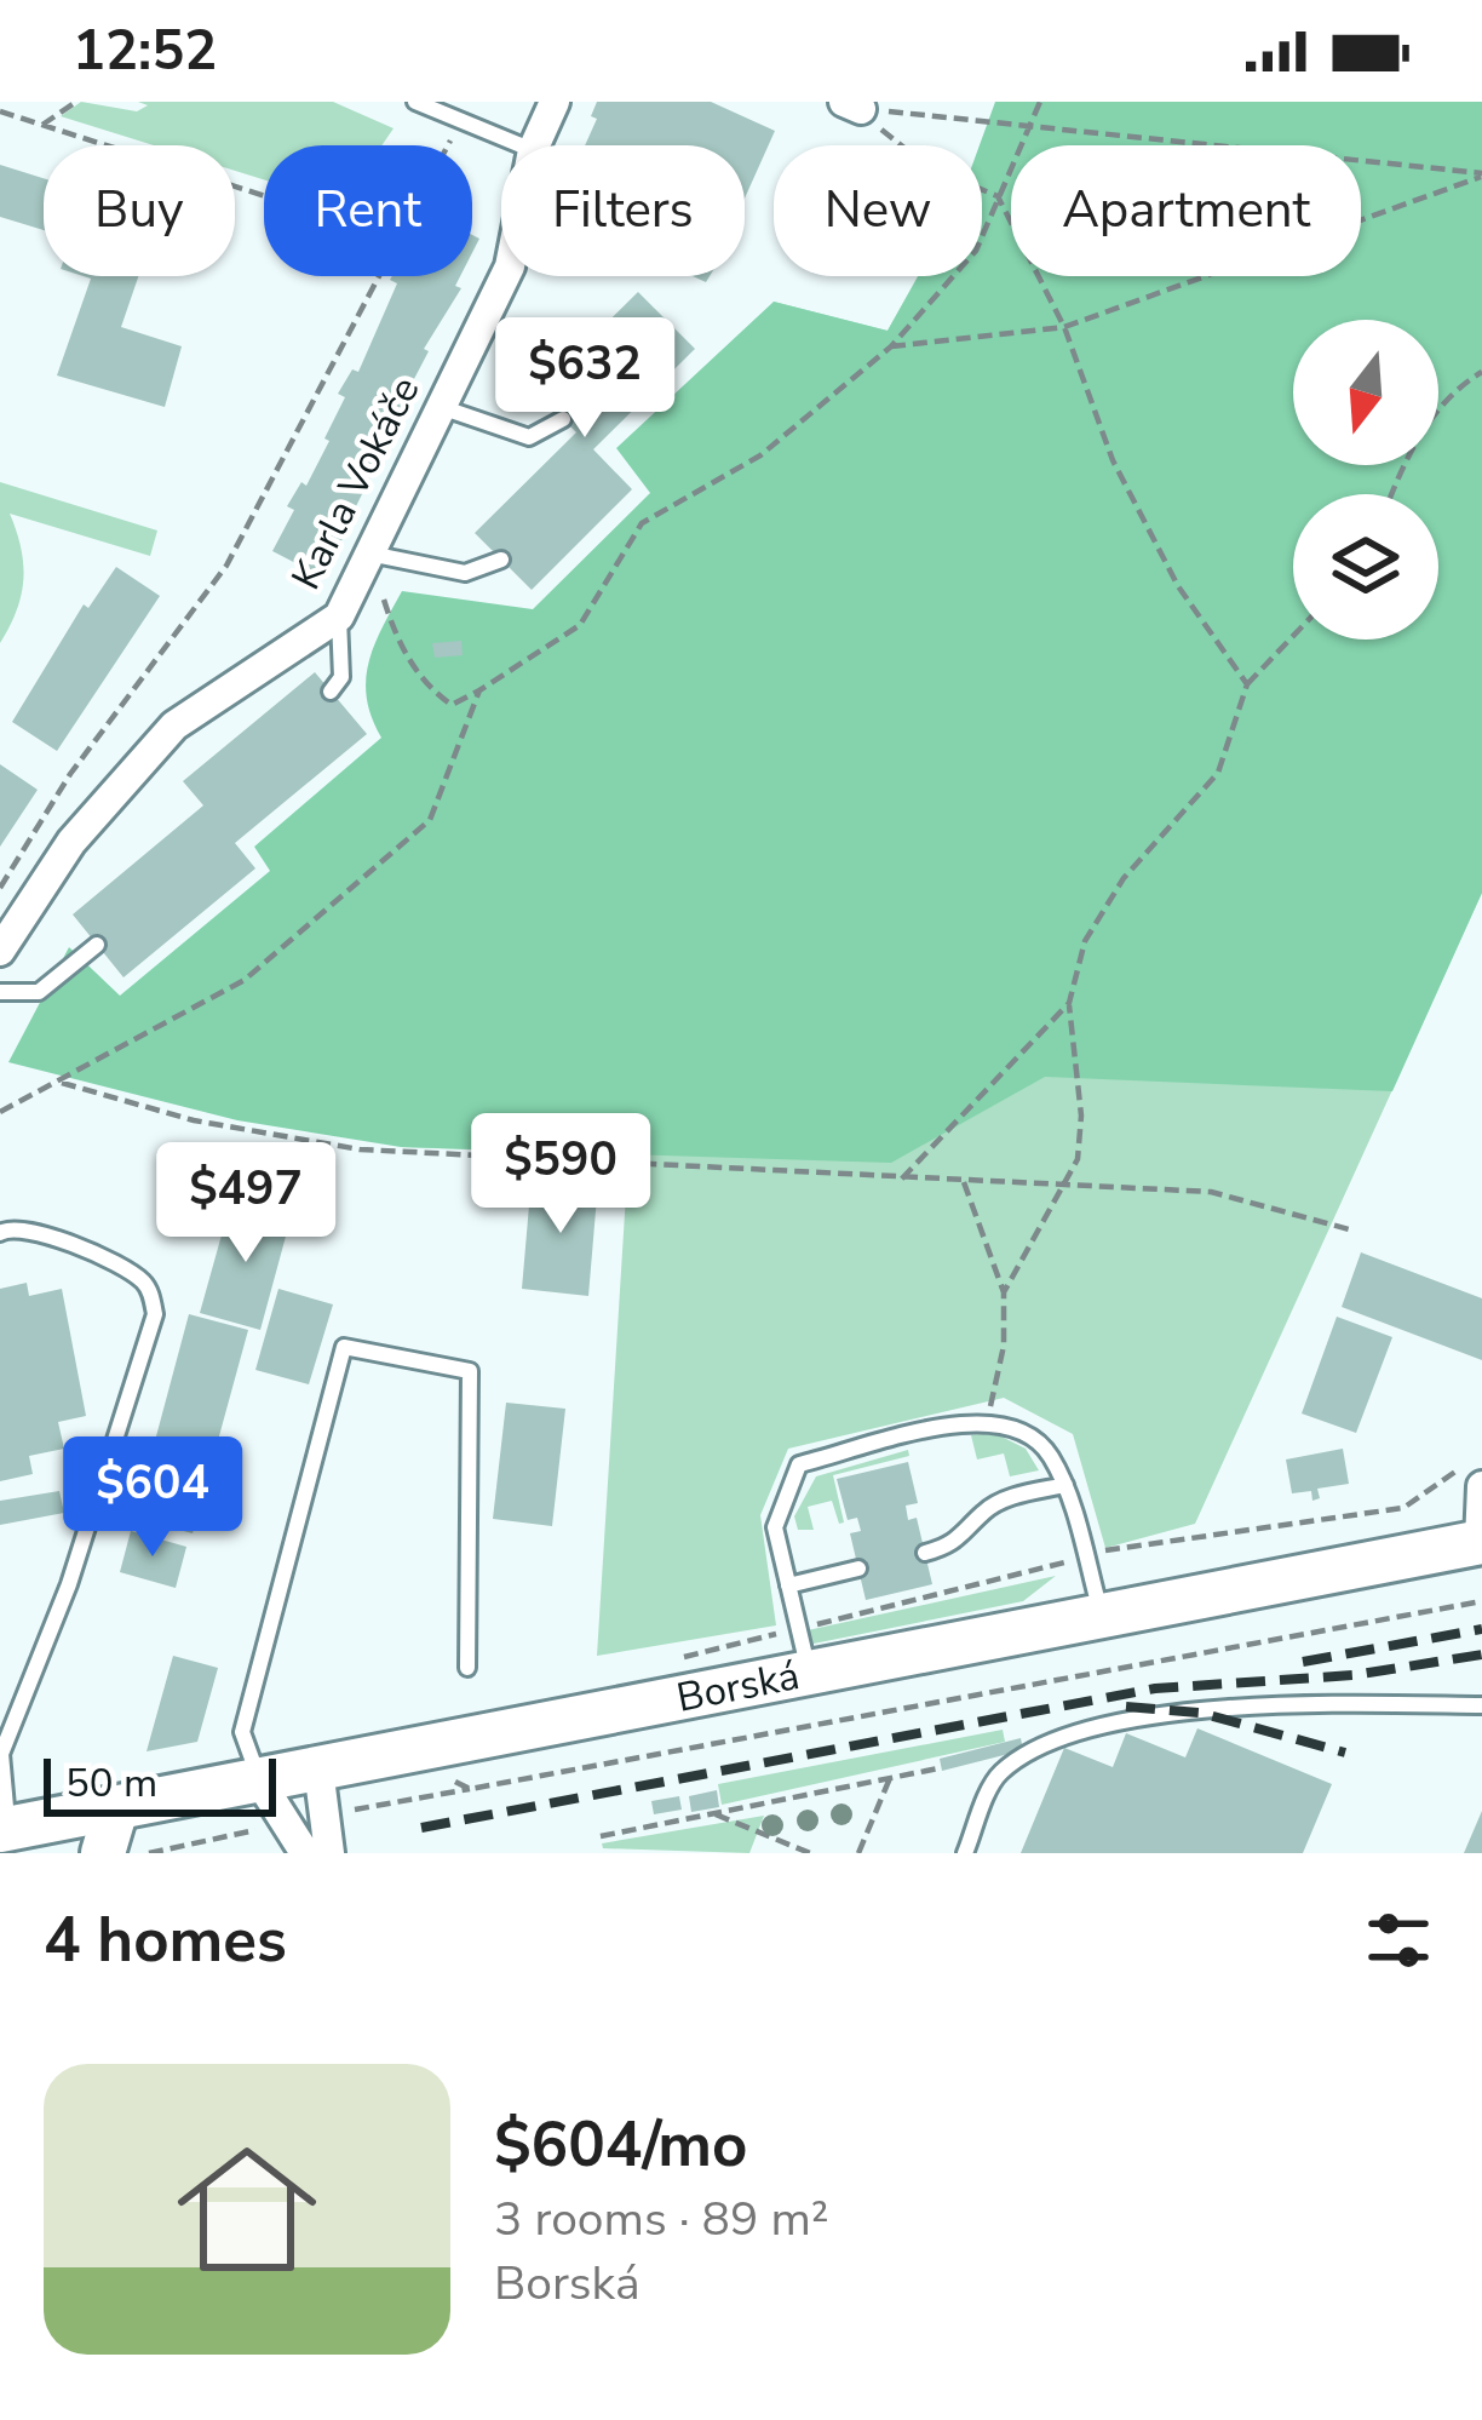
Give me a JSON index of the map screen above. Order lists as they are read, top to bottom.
{
  "streets": {
    "street": ["Karla Vokáče", "Borská"]
  },
  "scale_bar": "50 m",
  "north": "bottom",
  "page": {
    "status": "12:52",
    "chip": [
      "Buy",
      "Rent",
      "Filters",
      "New",
      "Apartment"
    ],
    "price": [
      "$632",
      "$590",
      "$497",
      "$604"
    ],
    "scale": "50 m",
    "heading": "4 homes",
    "list": [
      {
        "name": "$604/mo",
        "note": "3 rooms · 89 m² · Borská"
      }
    ]
  }
}
